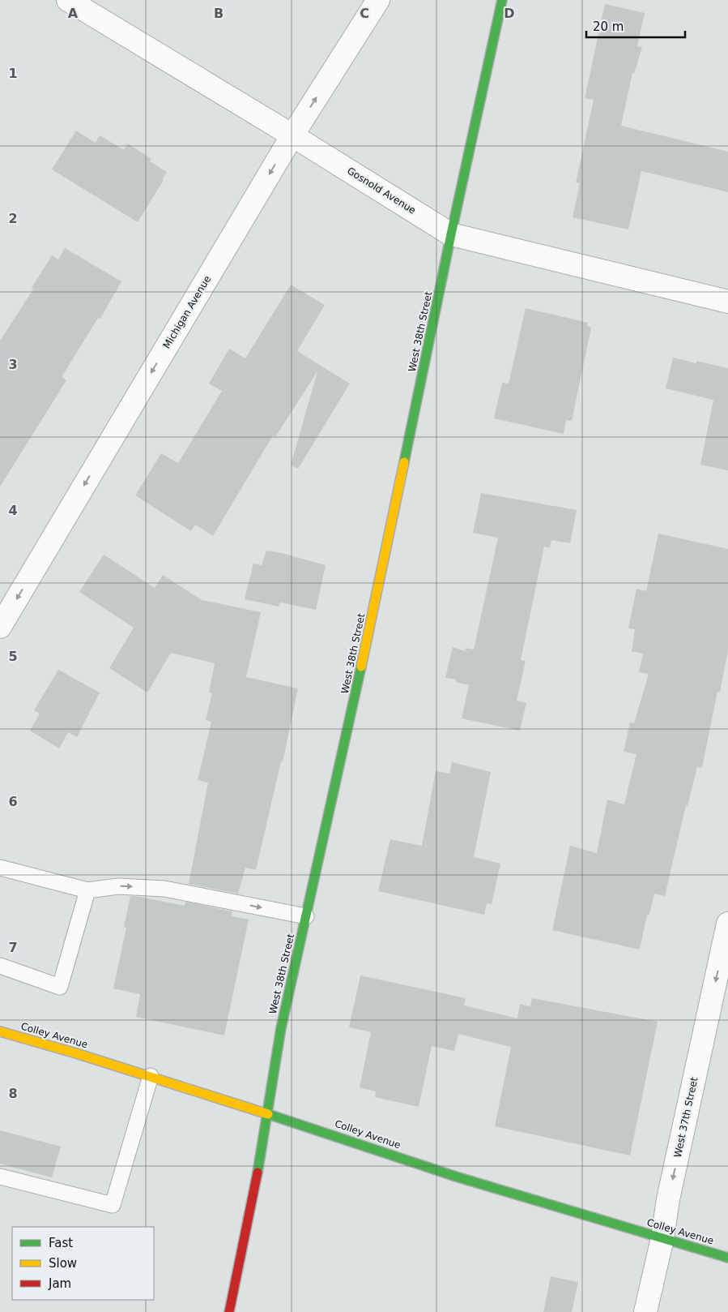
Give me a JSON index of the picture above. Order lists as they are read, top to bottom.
{
  "streets": {
    "main road": ["West 38th Street", "Colley Avenue"],
    "street": ["Gosnold Avenue", "Michigan Avenue", "West 37th Street"]
  },
  "crossings": [
    ["Gosnold Avenue", "Michigan Avenue"],
    ["Gosnold Avenue", "West 38th Street"],
    ["West 38th Street", "Colley Avenue"],
    ["Colley Avenue", "West 37th Street"]
  ],
  "one_way": ["West 37th Street"],
  "legend": ["Fast", "Slow", "Jam"],
  "scale_bar": "20 m",
  "grid": {
    "columns": [
      "A",
      "B",
      "C",
      "D"
    ],
    "rows": [
      "1",
      "2",
      "3",
      "4",
      "5",
      "6",
      "7",
      "8"
    ]
  }
}
